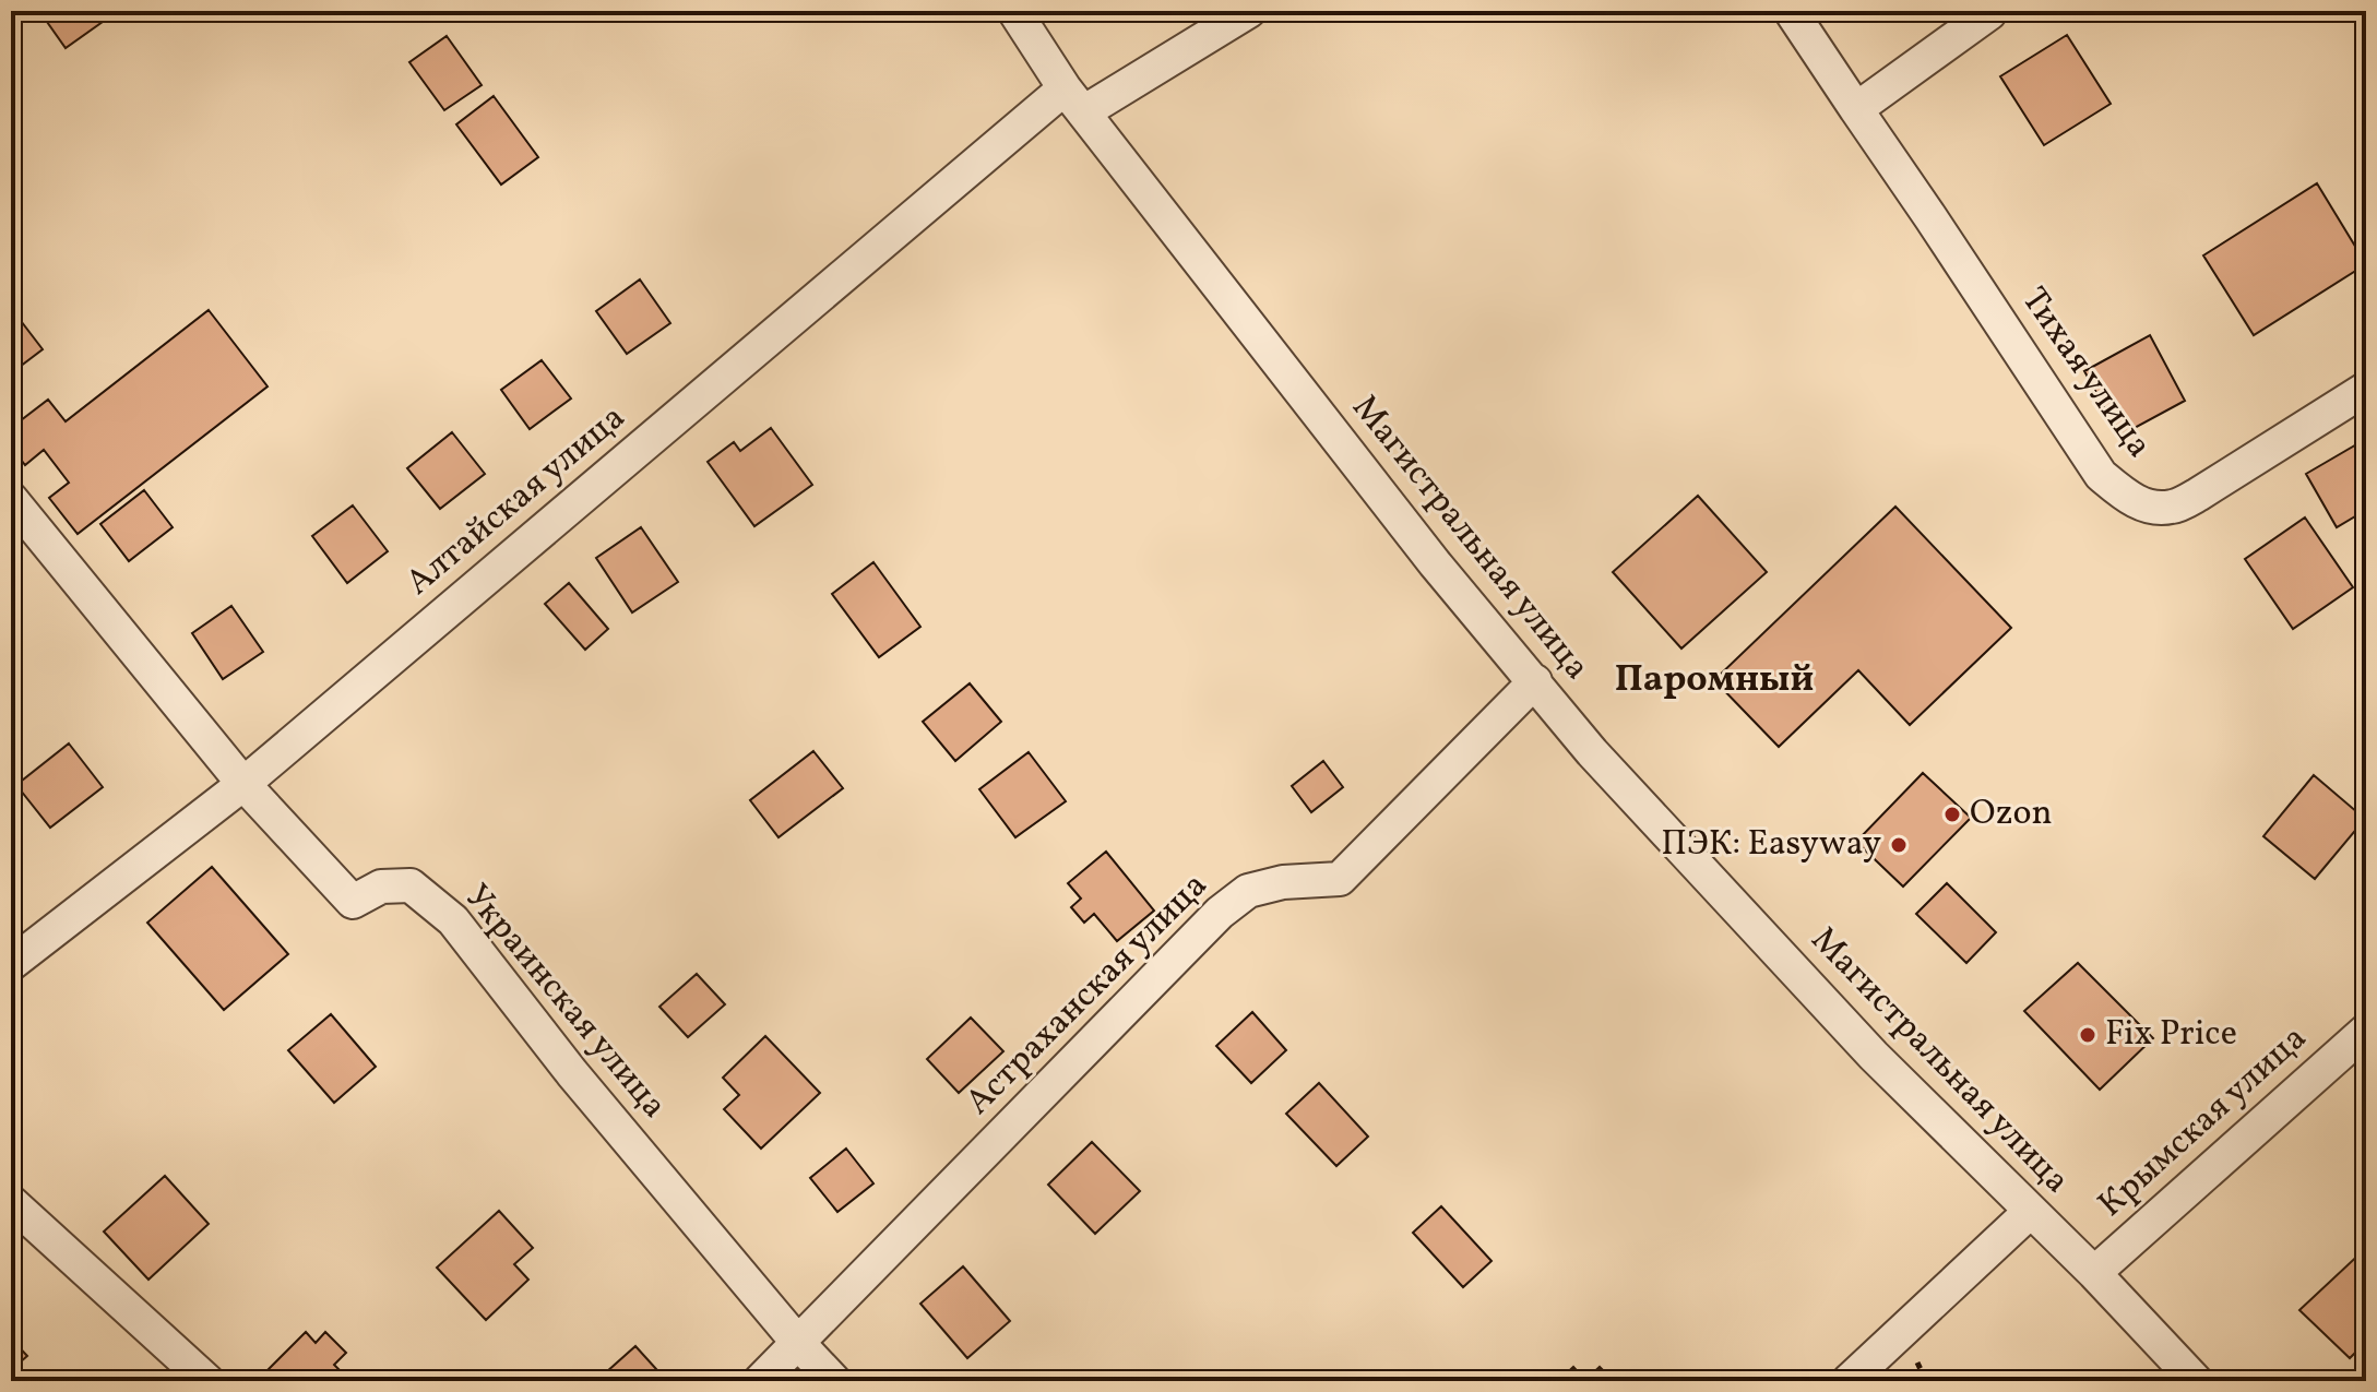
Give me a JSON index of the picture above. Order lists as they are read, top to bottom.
{
  "streets": {
    "street": [
      "Тихая улица",
      "Алтайская улица",
      "Магистральная улица",
      "Астраханская улица",
      "Украинская улица",
      "Крымская улица"
    ]
  },
  "crossings": [
    ["Алтайская улица", "Магистральная улица"],
    ["Алтайская улица", "Украинская улица"],
    ["Магистральная улица", "Астраханская улица"],
    ["Магистральная улица", "Крымская улица"],
    ["Астраханская улица", "Украинская улица"]
  ],
  "districts": ["Паромный"],
  "places": ["Ozon", "ПЭК: Easyway", "Fix Price"]
}
